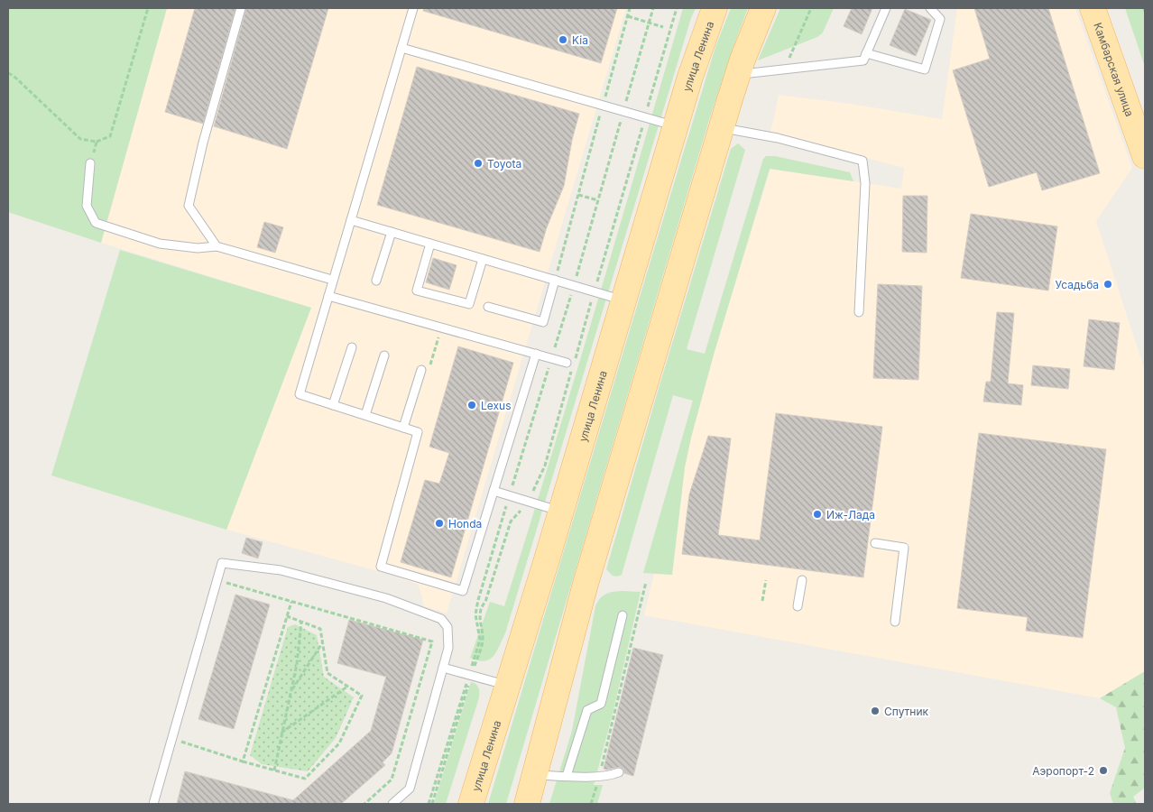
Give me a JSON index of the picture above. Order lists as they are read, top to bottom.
{
  "streets": {
    "main road": ["улица Ленина", "Камбарская улица"]
  },
  "places": [
    "Kia",
    "Toyota",
    "Усадьба",
    "Lexus",
    "Иж-Лада",
    "Honda",
    "Спутник",
    "Аэропорт-2"
  ]
}
